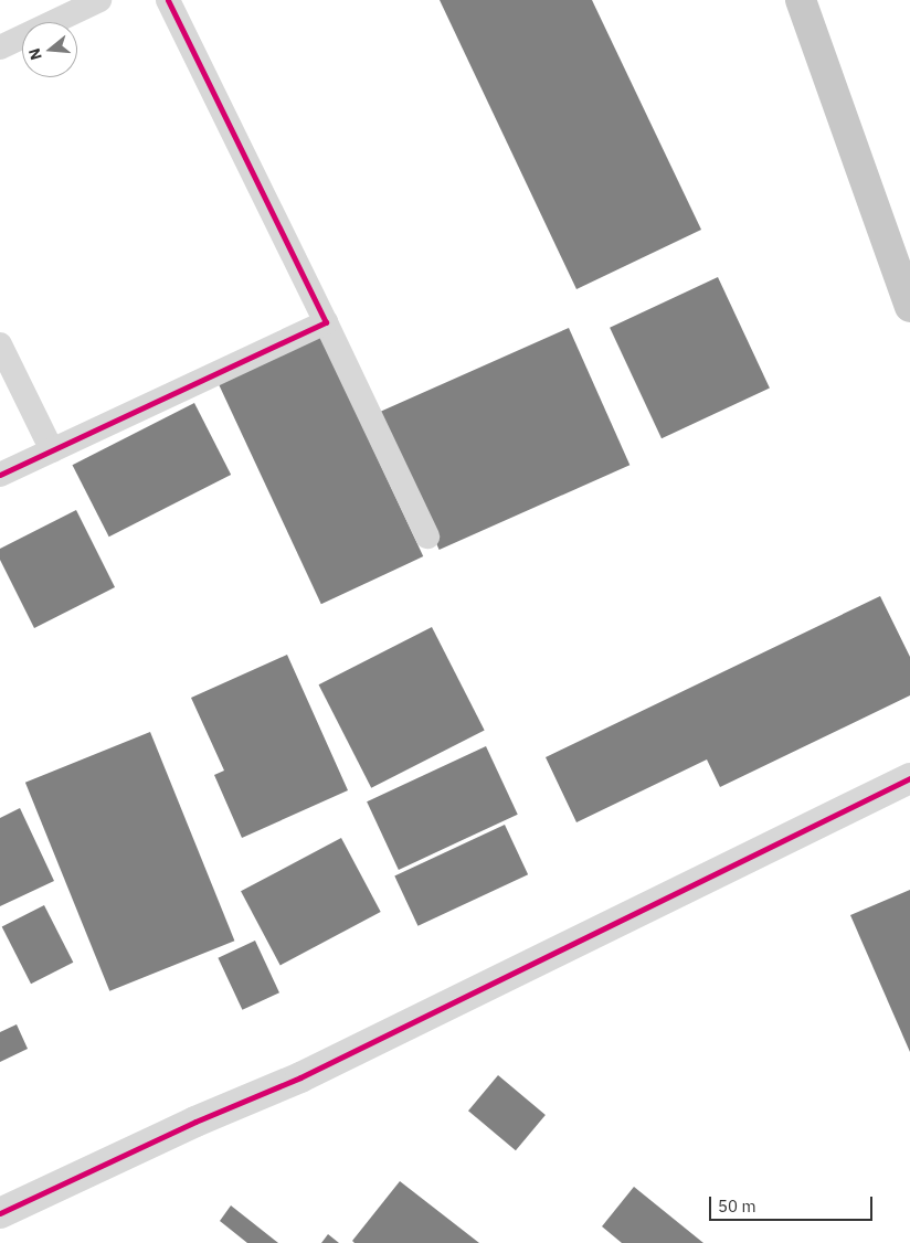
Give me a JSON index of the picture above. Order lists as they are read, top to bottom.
{
  "scale_bar": "50 m",
  "north": "left"
}
